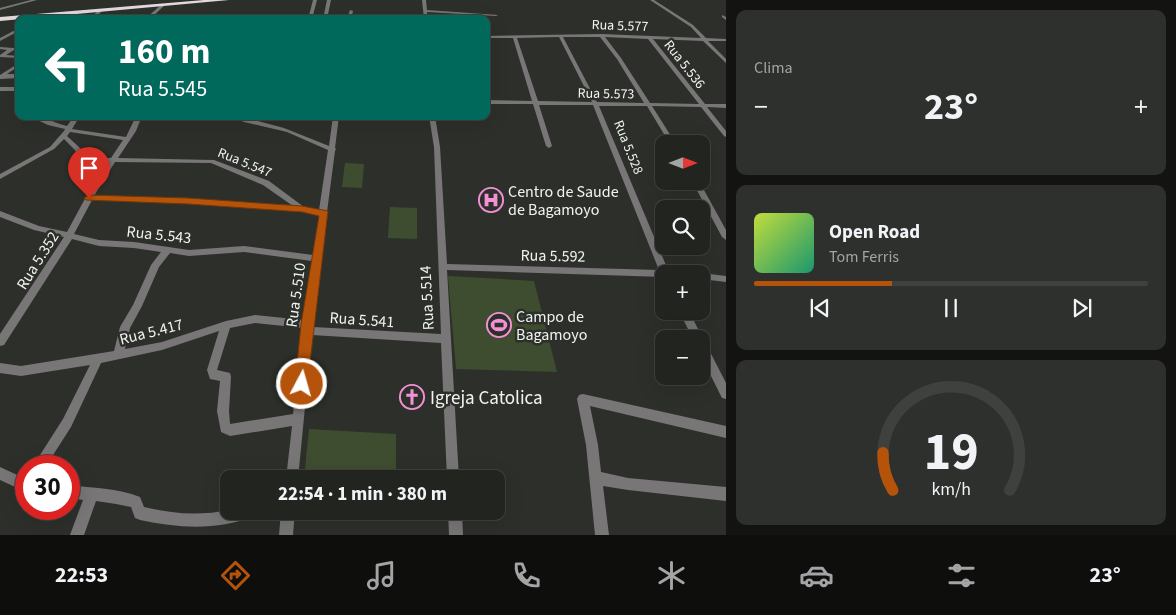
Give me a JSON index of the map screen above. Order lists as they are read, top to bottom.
{
  "streets": {
    "street": [
      "Rua 5.577",
      "Rua 5.536",
      "Rua 5.573",
      "Rua 5.528",
      "Rua 5.547",
      "Rua 5.543",
      "Rua 5.592",
      "Rua 5.352",
      "Rua 5.510",
      "Rua 5.514",
      "Rua 5.541",
      "Rua 5.417"
    ]
  },
  "crossings": [
    ["Rua 5.577", "Rua 5.536"],
    ["Rua 5.577", "Rua 5.528"],
    ["Rua 5.536", "Rua 5.573"],
    ["Rua 5.573", "Rua 5.528"],
    ["Rua 5.547", "Rua 5.352"],
    ["Rua 5.543", "Rua 5.352"],
    ["Rua 5.543", "Rua 5.510"],
    ["Rua 5.592", "Rua 5.514"],
    ["Rua 5.510", "Rua 5.541"],
    ["Rua 5.510", "Rua 5.417"],
    ["Rua 5.514", "Rua 5.541"],
    ["Rua 5.541", "Rua 5.417"]
  ],
  "places": {
    "hospital": ["Centro de Saude de Bagamoyo"],
    "sports": ["Campo de Bagamoyo"],
    "church": ["Igreja Catolica"]
  },
  "north": "right",
  "page": {
    "tile": "Clima",
    "turn": ["160 m", "Rua 5.545"],
    "heat": ["−", "23°", "+"],
    "map_buttons": ["+", "−"],
    "song": ["Open Road", "Tom Ferris"],
    "limit": "30",
    "trip": "22:54 · 1 min · 380 m",
    "tabs": ["22:53", "23°"],
    "gauge": ["19", "km/h"]
  }
}
